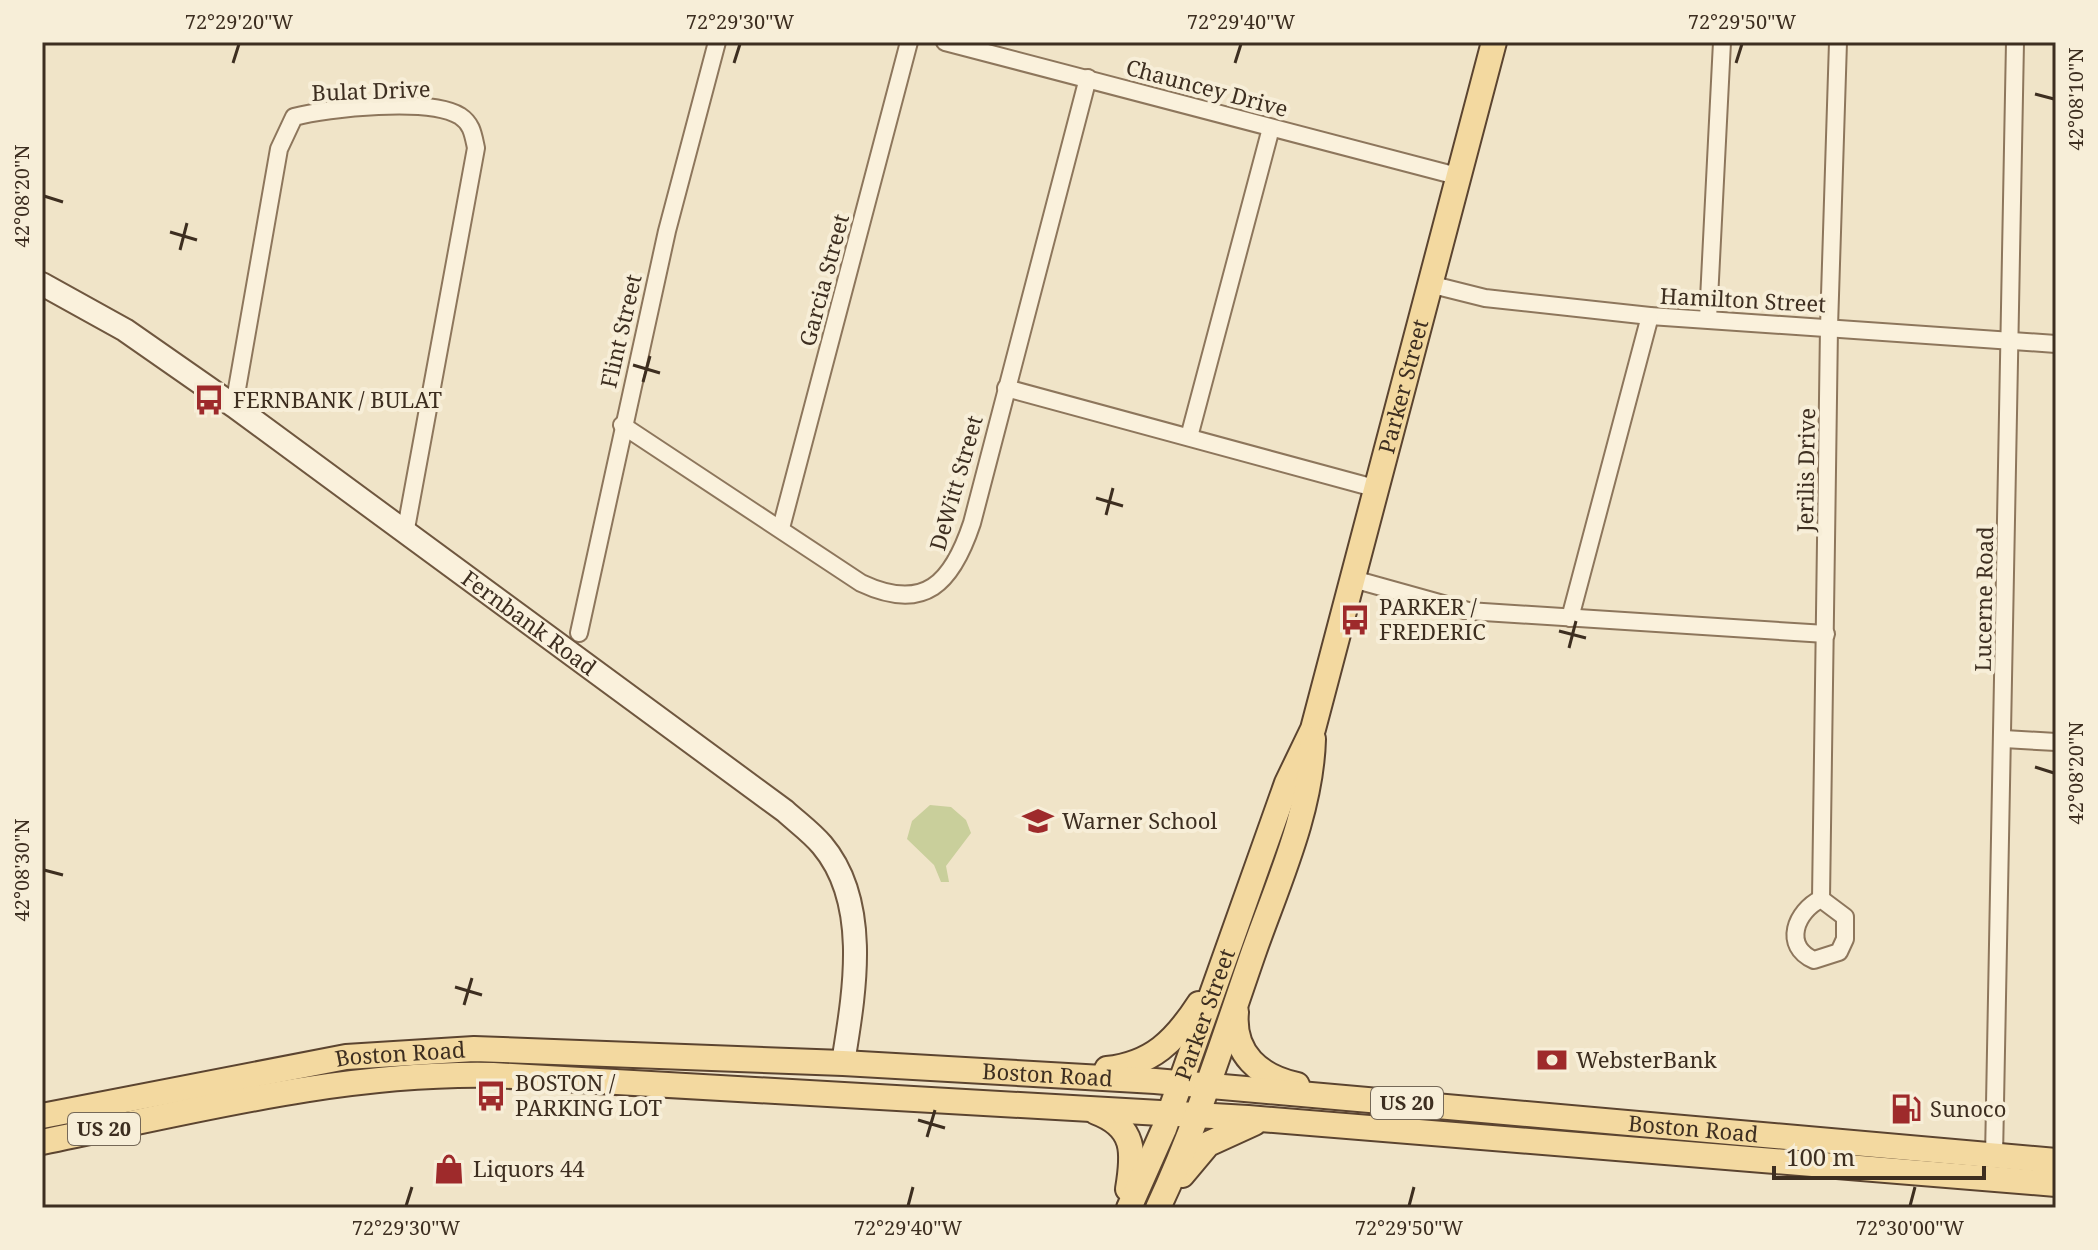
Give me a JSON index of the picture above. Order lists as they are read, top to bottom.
{
  "streets": {
    "main road": [
      "Parker Street",
      "Fernbank Road",
      "Boston Road",
      "US 20"
    ],
    "street": [
      "Chauncey Drive",
      "Bulat Drive",
      "Garcia Street",
      "Hamilton Street",
      "Flint Street",
      "Jerilis Drive",
      "DeWitt Street",
      "Lucerne Road"
    ]
  },
  "crossings": [
    ["Chauncey Drive", "Parker Street"],
    ["Chauncey Drive", "DeWitt Street"],
    ["Bulat Drive", "Fernbank Road"],
    ["Garcia Street", "DeWitt Street"],
    ["Hamilton Street", "Parker Street"],
    ["Hamilton Street", "Jerilis Drive"],
    ["Hamilton Street", "Lucerne Road"],
    ["Flint Street", "DeWitt Street"],
    ["Parker Street", "Boston Road"],
    ["Lucerne Road", "Boston Road"],
    ["Fernbank Road", "Boston Road"]
  ],
  "places": {
    "bus stop": ["FERNBANK / BULAT", "PARKER / FREDERIC", "BOSTON / PARKING LOT"],
    "school or university": ["Warner School"],
    "bank": ["WebsterBank"],
    "fuel station": ["Sunoco"],
    "shop": ["Liquors 44"]
  },
  "scale_bar": "100 m",
  "coordinates": [
    "72°29'20\"W",
    "72°29'30\"W",
    "72°29'40\"W",
    "72°29'50\"W",
    "42°08'10\"N",
    "42°08'20\"N",
    "42°08'30\"N",
    "72°30'00\"W"
  ]
}
